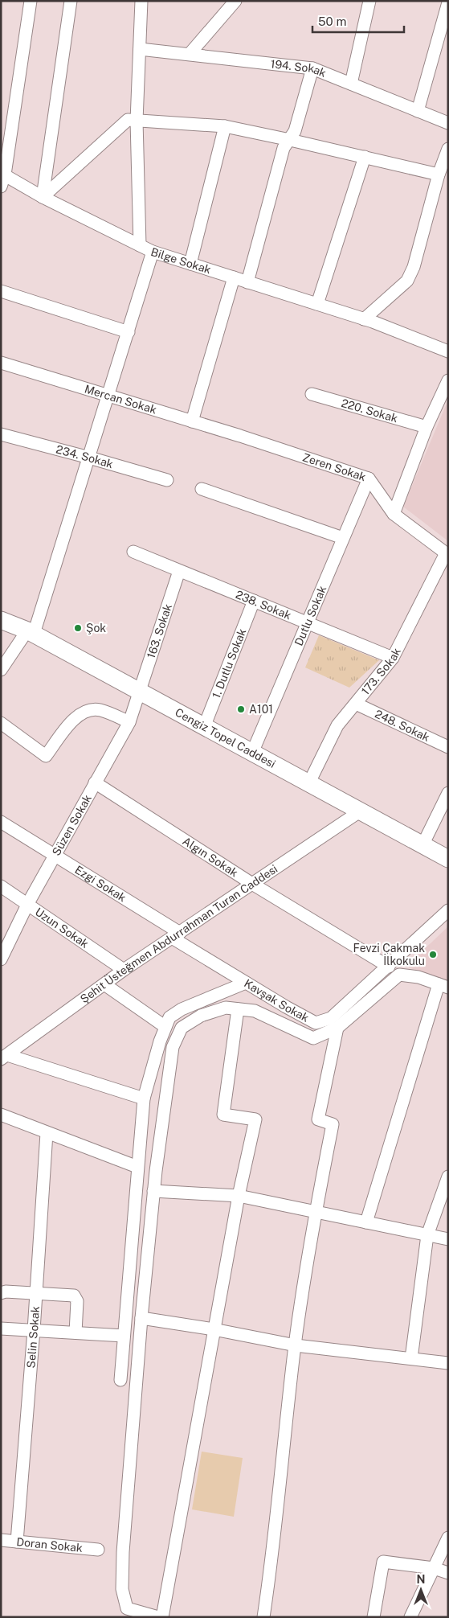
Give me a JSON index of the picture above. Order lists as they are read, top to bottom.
{
  "streets": {
    "main road": ["Cengiz Topel Caddesi"],
    "street": [
      "194. Sokak",
      "Bilge Sokak",
      "Mercan Sokak",
      "220. Sokak",
      "234. Sokak",
      "Zeren Sokak",
      "238. Sokak",
      "Dutlu Sokak",
      "163. Sokak",
      "1. Dutlu Sokak",
      "173. Sokak",
      "248. Sokak",
      "Süzen Sokak",
      "Algın Sokak",
      "Ezgi Sokak",
      "Uzun Sokak",
      "Şehit Üsteğmen Abdurrahman Turan Caddesi",
      "Kavşak Sokak",
      "Selin Sokak",
      "Doran Sokak"
    ]
  },
  "crossings": [
    ["Mercan Sokak", "Zeren Sokak"],
    ["Zeren Sokak", "Dutlu Sokak"],
    ["Zeren Sokak", "173. Sokak"],
    ["238. Sokak", "Dutlu Sokak"],
    ["238. Sokak", "163. Sokak"],
    ["238. Sokak", "1. Dutlu Sokak"],
    ["238. Sokak", "173. Sokak"],
    ["Dutlu Sokak", "Cengiz Topel Caddesi"],
    ["163. Sokak", "Cengiz Topel Caddesi"],
    ["163. Sokak", "Süzen Sokak"],
    ["1. Dutlu Sokak", "Cengiz Topel Caddesi"],
    ["173. Sokak", "248. Sokak"],
    ["173. Sokak", "Cengiz Topel Caddesi"],
    ["Cengiz Topel Caddesi", "Süzen Sokak"],
    ["Cengiz Topel Caddesi", "Şehit Üsteğmen Abdurrahman Turan Caddesi"],
    ["Süzen Sokak", "Algın Sokak"],
    ["Süzen Sokak", "Ezgi Sokak"],
    ["Süzen Sokak", "Uzun Sokak"],
    ["Algın Sokak", "Şehit Üsteğmen Abdurrahman Turan Caddesi"],
    ["Algın Sokak", "Kavşak Sokak"],
    ["Ezgi Sokak", "Şehit Üsteğmen Abdurrahman Turan Caddesi"],
    ["Ezgi Sokak", "Kavşak Sokak"],
    ["Uzun Sokak", "Şehit Üsteğmen Abdurrahman Turan Caddesi"],
    ["Şehit Üsteğmen Abdurrahman Turan Caddesi", "Kavşak Sokak"],
    ["Selin Sokak", "Doran Sokak"]
  ],
  "places": ["Şok", "A101", "Fevzi Çakmak İlkokulu"],
  "scale_bar": "50 m",
  "north": "top"
}
